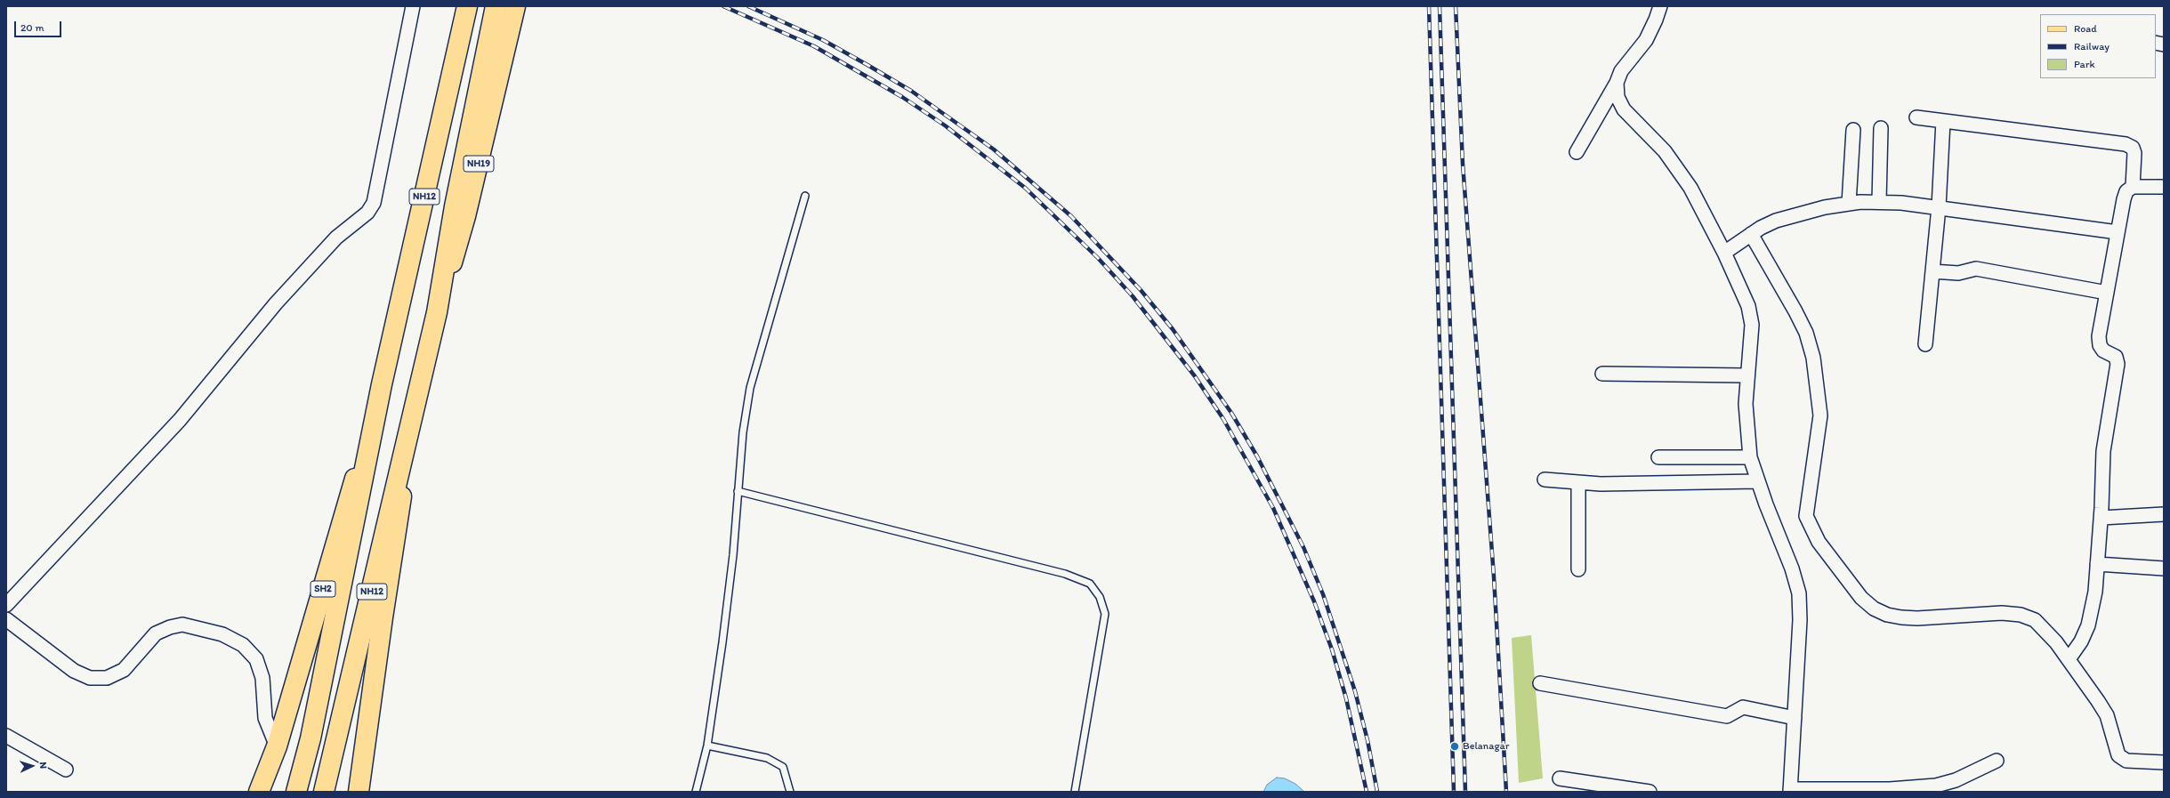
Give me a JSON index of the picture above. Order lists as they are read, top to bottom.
{
  "streets": {
    "main road": ["NH19", "NH12", "SH2"]
  },
  "crossings": [
    ["NH19", "NH12"],
    ["NH12", "SH2"]
  ],
  "places": ["Belanagar"],
  "legend": ["Road", "Railway", "Park"],
  "scale_bar": "20 m",
  "north": "right"
}
